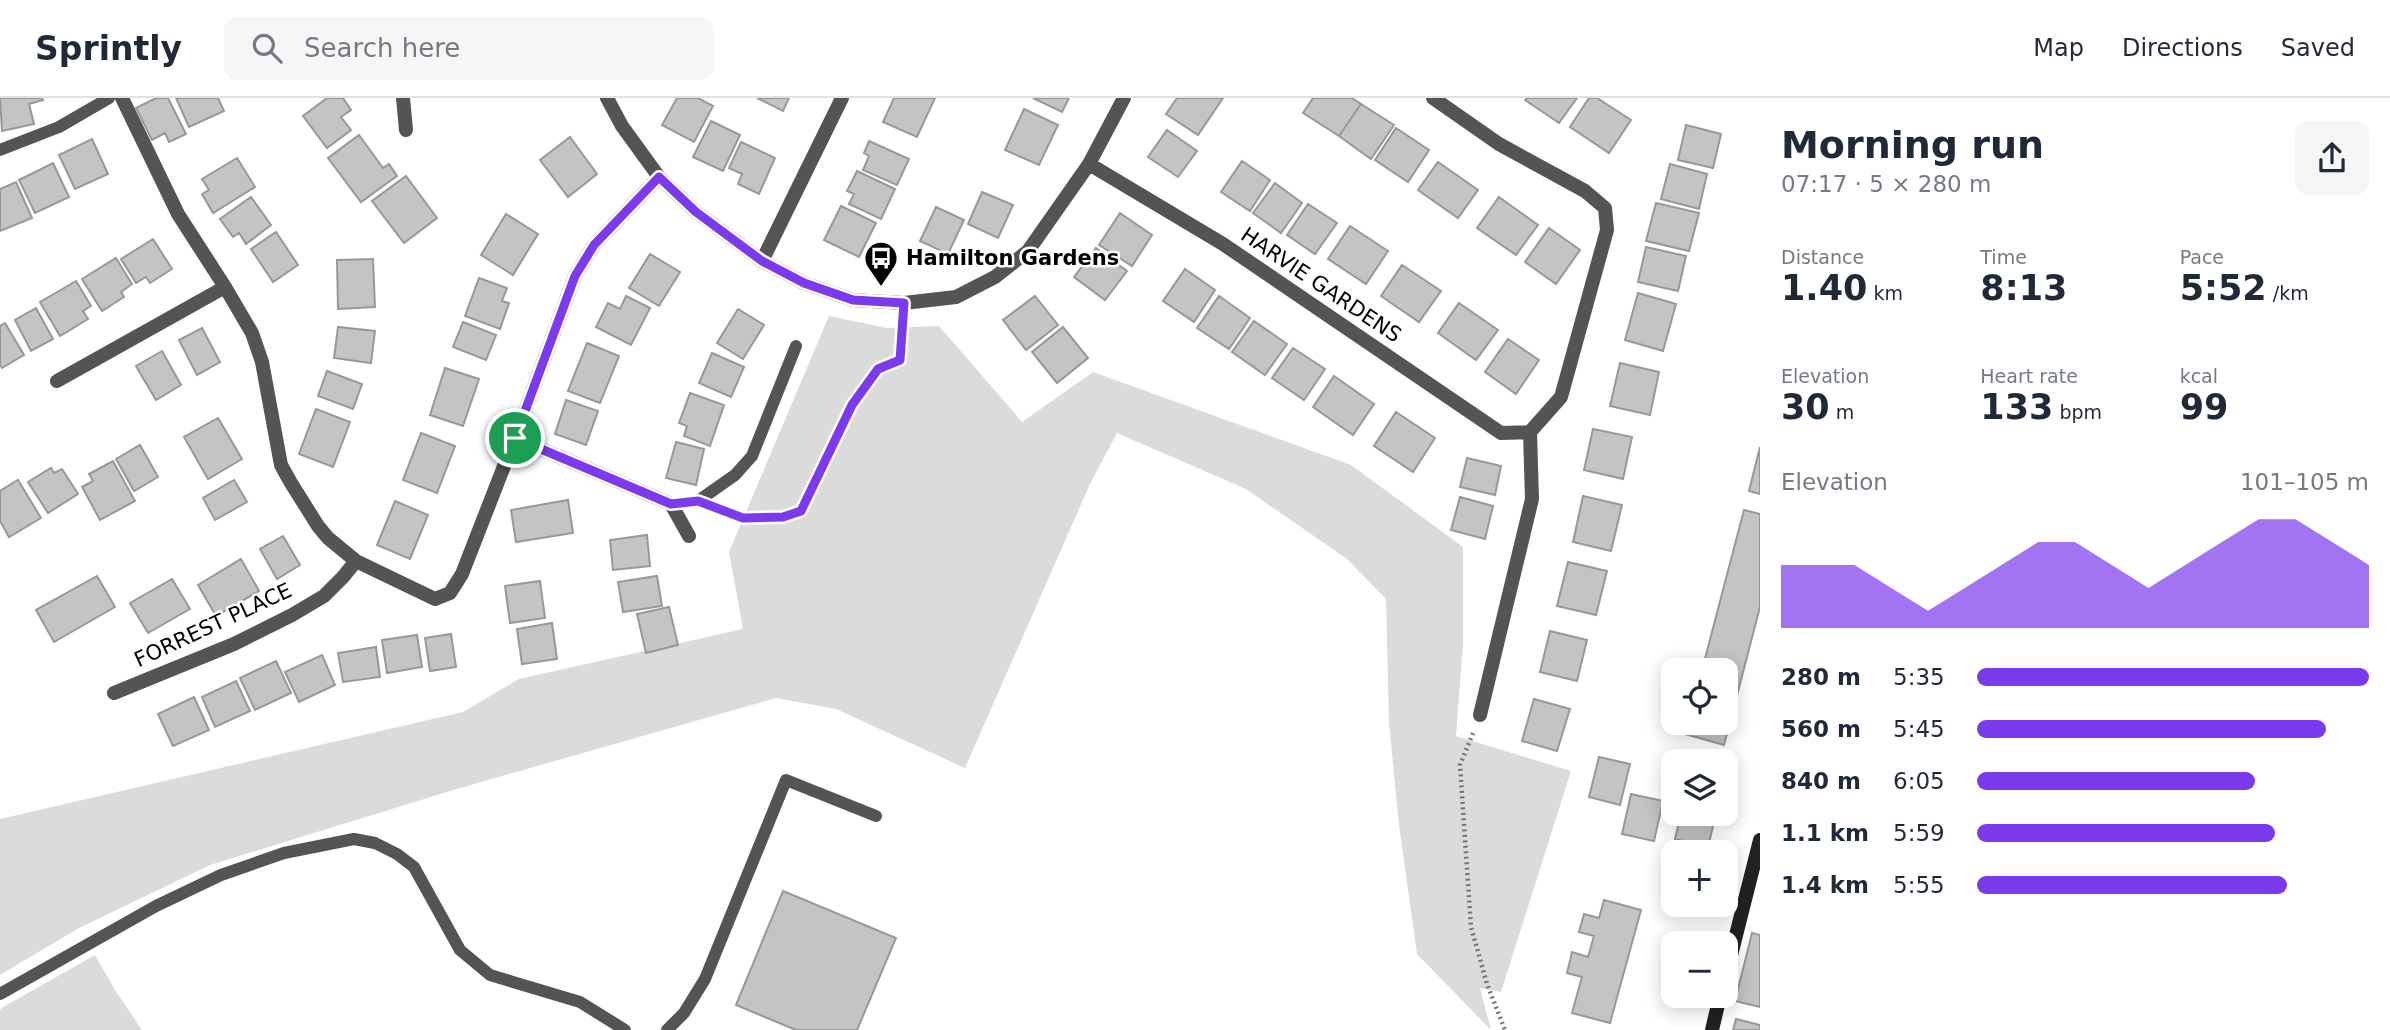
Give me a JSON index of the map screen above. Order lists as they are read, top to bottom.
{
  "streets": {
    "street": ["HARVIE GARDENS", "FORREST PLACE"]
  },
  "places": {
    "bus stop": ["Hamilton Gardens"]
  },
  "page": {
    "header": "Sprintly",
    "search": "Search here",
    "nav": ["Map", "Directions", "Saved"],
    "heading": ["Morning run", "07:17 · 5 × 280 m"],
    "stats": [
      ["Distance", "1.40 km"],
      ["Time", "8:13"],
      ["Pace", "5:52 /km"],
      ["Elevation", "30 m"],
      ["Heart rate", "133 bpm"],
      ["kcal", "99"]
    ],
    "chart": ["Elevation", "101–105 m"],
    "list": [
      {
        "name": "280 m",
        "note": "5:35"
      },
      {
        "name": "560 m",
        "note": "5:45"
      },
      {
        "name": "840 m",
        "note": "6:05"
      },
      {
        "name": "1.1 km",
        "note": "5:59"
      },
      {
        "name": "1.4 km",
        "note": "5:55"
      }
    ],
    "map_buttons": ["+", "−"]
  }
}
